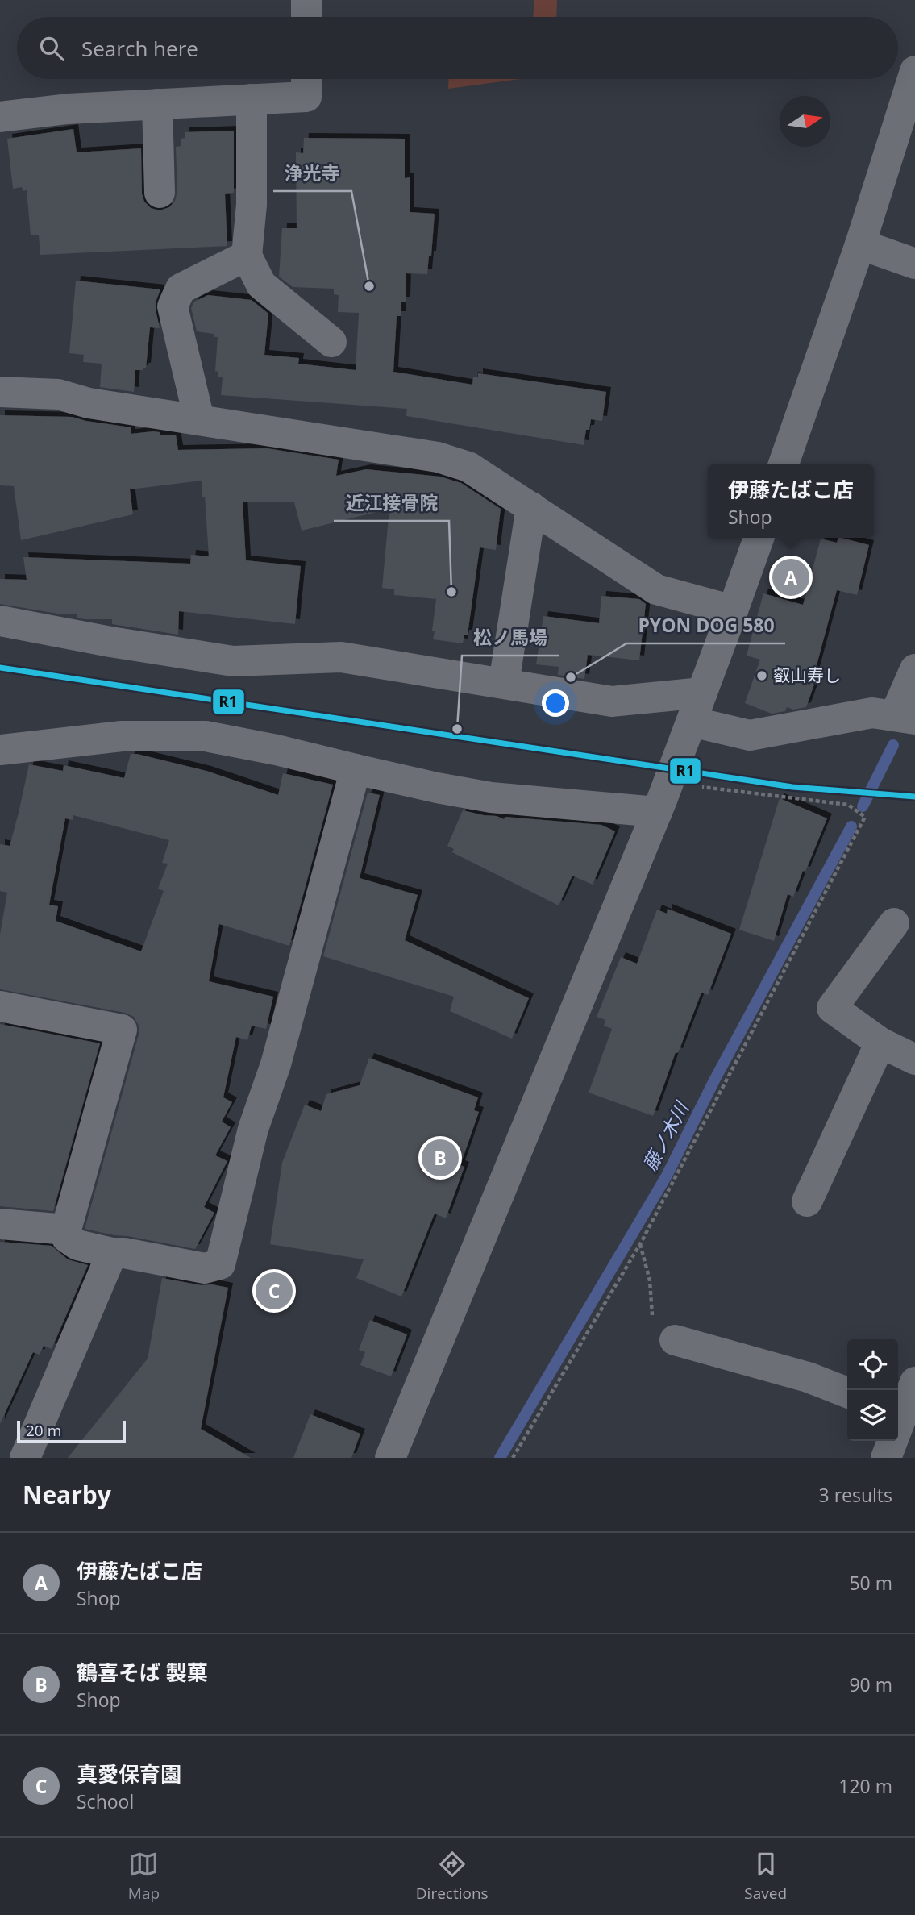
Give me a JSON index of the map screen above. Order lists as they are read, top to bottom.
{
  "water": ["藤ノ木川"],
  "places": [
    "浄光寺",
    "近江接骨院",
    "叡山寿し",
    "PYON DOG 580",
    "松ノ馬場"
  ],
  "lines": ["transit line R1"],
  "scale_bar": "20 m",
  "north": "right",
  "page": {
    "search": "Search here",
    "popup": ["伊藤たばこ店", "Shop"],
    "pins": ["A", "B", "C"],
    "scale": "20 m",
    "heading": ["Nearby", "3 results"],
    "list": [
      {
        "mark": "A",
        "name": "伊藤たばこ店",
        "note": "Shop",
        "value": "50 m"
      },
      {
        "mark": "B",
        "name": "鶴喜そば 製菓",
        "note": "Shop",
        "value": "90 m"
      },
      {
        "mark": "C",
        "name": "真愛保育園",
        "note": "School",
        "value": "120 m"
      }
    ],
    "nav": ["Map", "Directions", "Saved"]
  }
}
